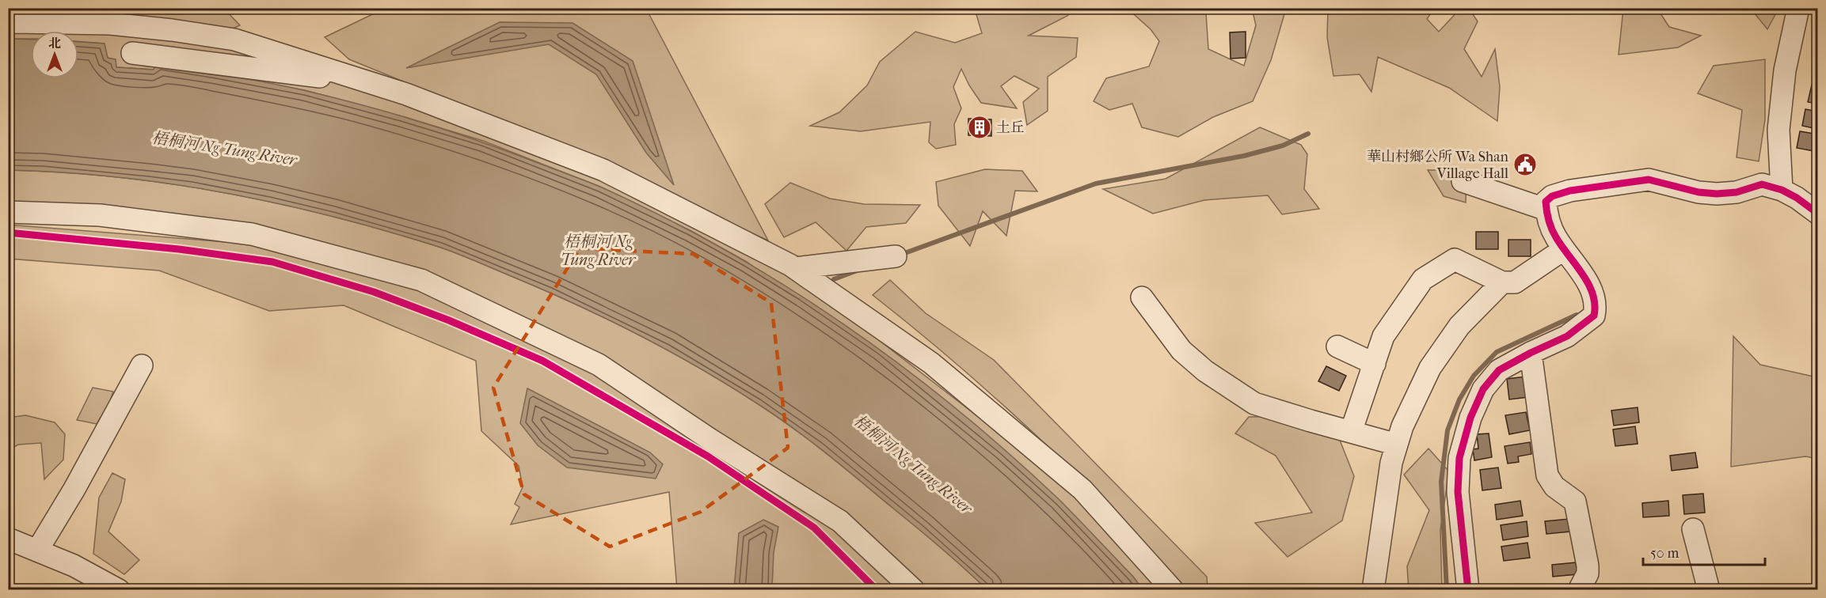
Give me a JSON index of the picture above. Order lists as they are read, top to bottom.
{
  "water": ["梧桐河 Ng Tung River"],
  "places": {
    "building": ["土丘"],
    "public building": ["華山村鄉公所 Wa Shan Village Hall"]
  },
  "scale_bar": "50 m",
  "north": "top"
}
